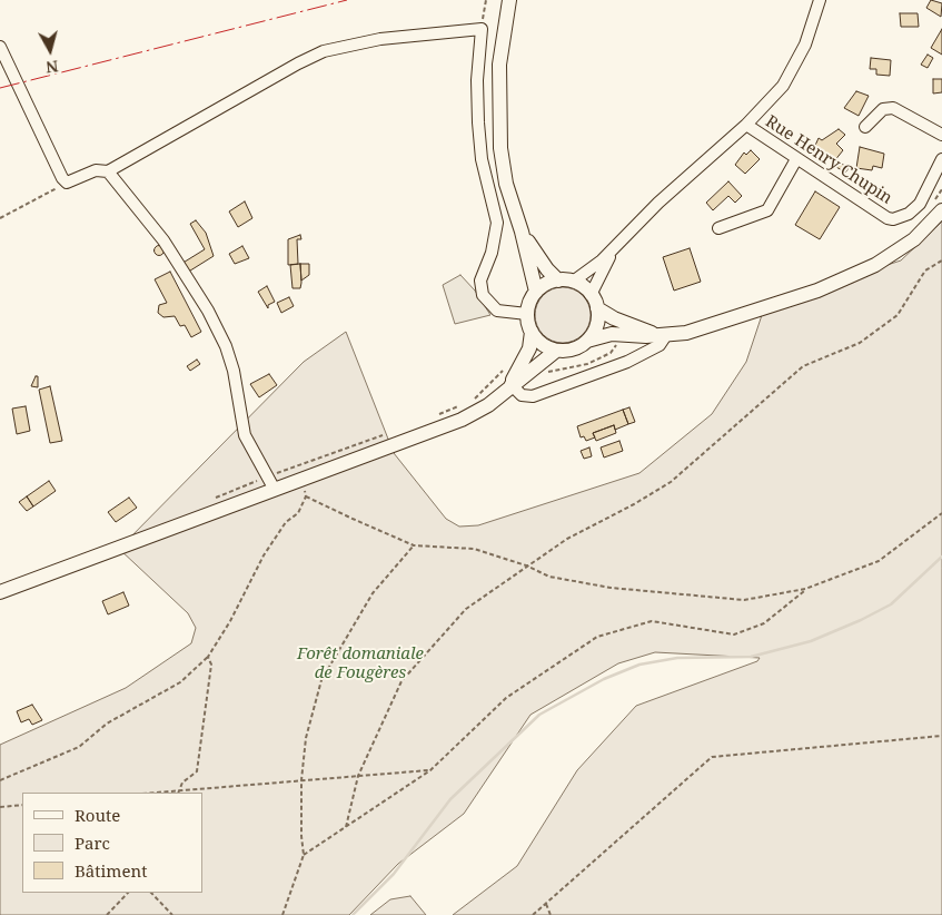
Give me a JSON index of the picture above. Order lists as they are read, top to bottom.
{
  "streets": {
    "street": ["Rue Henry Chupin"]
  },
  "parks": ["Forêt domaniale de Fougères"],
  "legend": ["Route", "Parc", "Bâtiment"],
  "north": "bottom"
}
